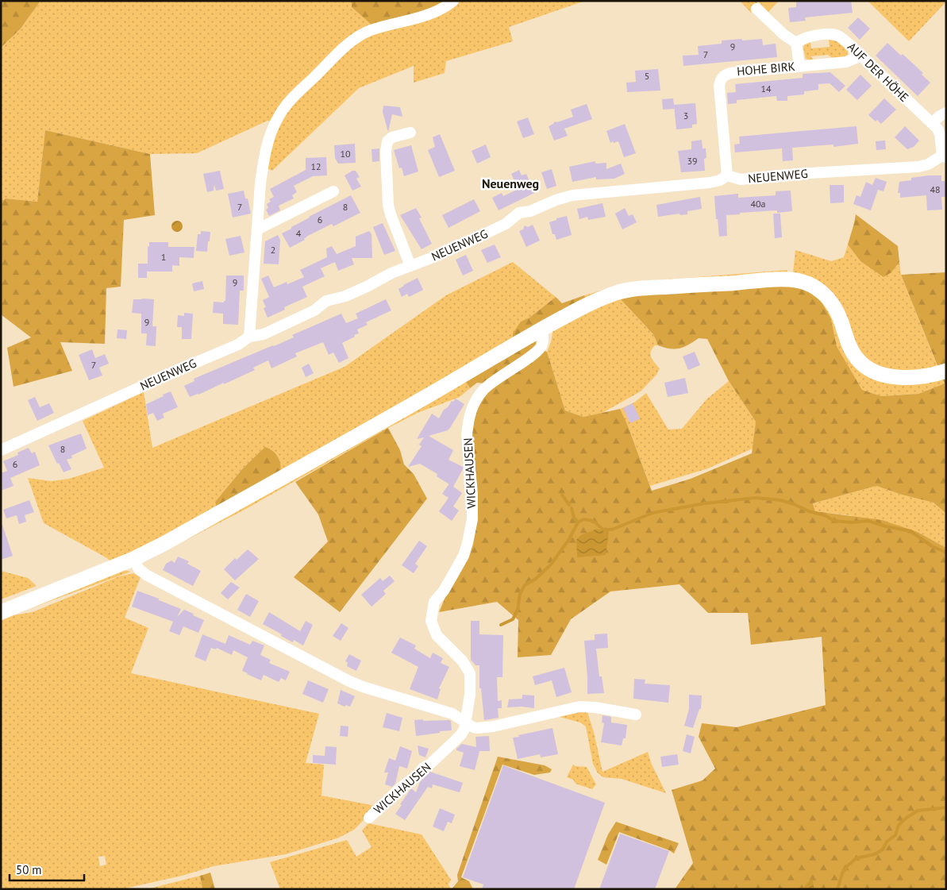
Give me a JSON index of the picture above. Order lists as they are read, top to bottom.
{
  "streets": {
    "street": [
      "HOHE BIRK",
      "AUF DER HÖHE",
      "NEUENWEG",
      "WICKHAUSEN"
    ]
  },
  "crossings": [
    ["HOHE BIRK", "AUF DER HÖHE"],
    ["HOHE BIRK", "NEUENWEG"],
    ["AUF DER HÖHE", "NEUENWEG"]
  ],
  "districts": ["Neuenweg"],
  "house_numbers": [
    "9",
    "7",
    "5",
    "14",
    "3",
    "10",
    "39",
    "12",
    "48",
    "40a",
    "7",
    "8",
    "6",
    "4",
    "2",
    "1",
    "9",
    "9",
    "7",
    "8",
    "6"
  ],
  "scale_bar": "50 m"
}
